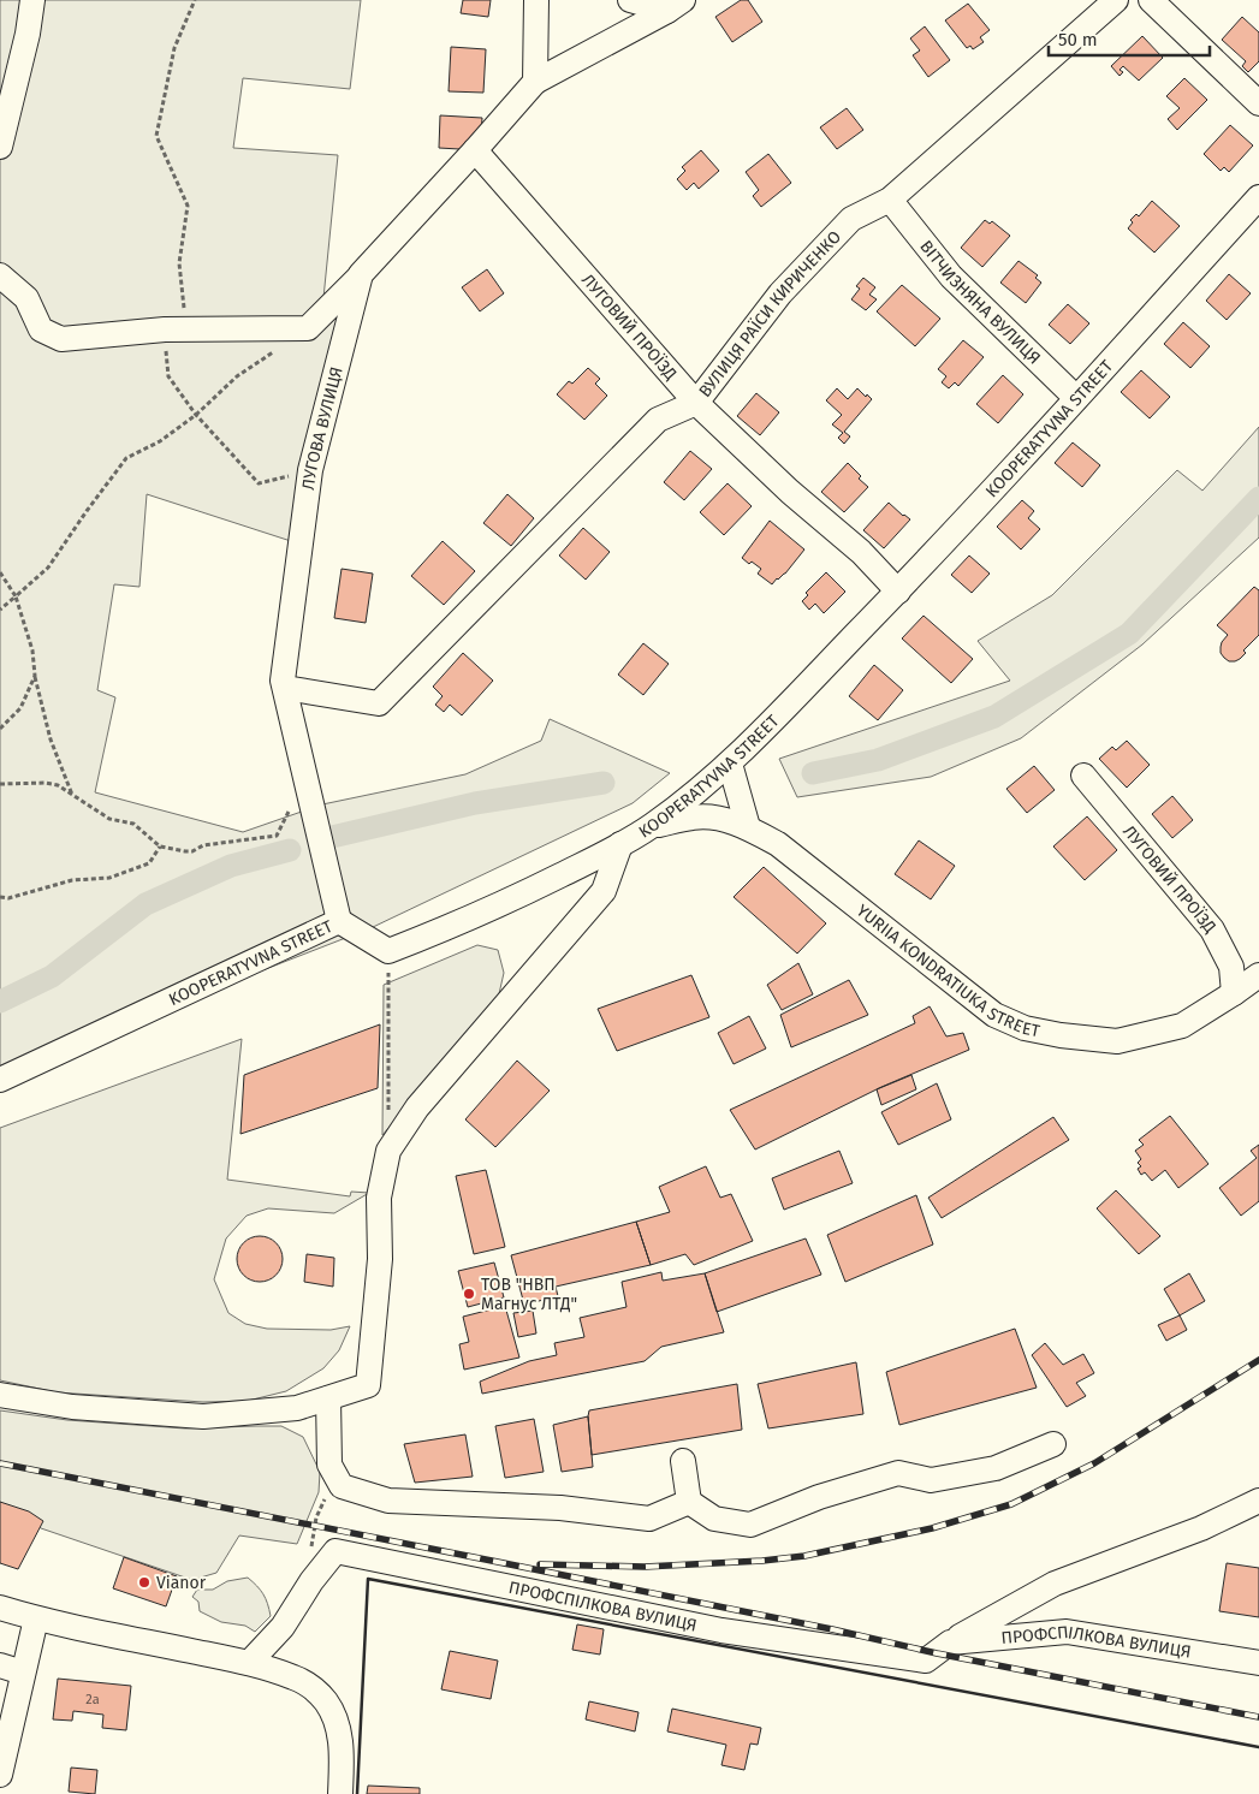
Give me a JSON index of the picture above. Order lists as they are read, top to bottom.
{
  "streets": {
    "street": [
      "ВІТЧИЗНЯНА ВУЛИЦЯ",
      "ВУЛИЦЯ РАЇСИ КИРИЧЕНКО",
      "ЛУГОВИЙ ПРОЇЗД",
      "KOOPERATYVNA STREET",
      "ЛУГОВА ВУЛИЦЯ",
      "YURIIA KONDRATIUKA STREET",
      "ПРОФСПІЛКОВА ВУЛИЦЯ"
    ]
  },
  "crossings": [
    ["ВІТЧИЗНЯНА ВУЛИЦЯ", "ВУЛИЦЯ РАЇСИ КИРИЧЕНКО"],
    ["ВІТЧИЗНЯНА ВУЛИЦЯ", "KOOPERATYVNA STREET"],
    ["ВУЛИЦЯ РАЇСИ КИРИЧЕНКО", "ЛУГОВИЙ ПРОЇЗД"],
    ["ВУЛИЦЯ РАЇСИ КИРИЧЕНКО", "ЛУГОВА ВУЛИЦЯ"],
    ["ЛУГОВИЙ ПРОЇЗД", "KOOPERATYVNA STREET"],
    ["ЛУГОВИЙ ПРОЇЗД", "ЛУГОВА ВУЛИЦЯ"],
    ["ЛУГОВИЙ ПРОЇЗД", "YURIIA KONDRATIUKA STREET"],
    ["KOOPERATYVNA STREET", "ЛУГОВА ВУЛИЦЯ"],
    ["KOOPERATYVNA STREET", "YURIIA KONDRATIUKA STREET"]
  ],
  "places": ["ТОВ \"НВП Магнус ЛТД\"", "Vianor"],
  "house_numbers": ["2а"],
  "scale_bar": "50 m"
}
